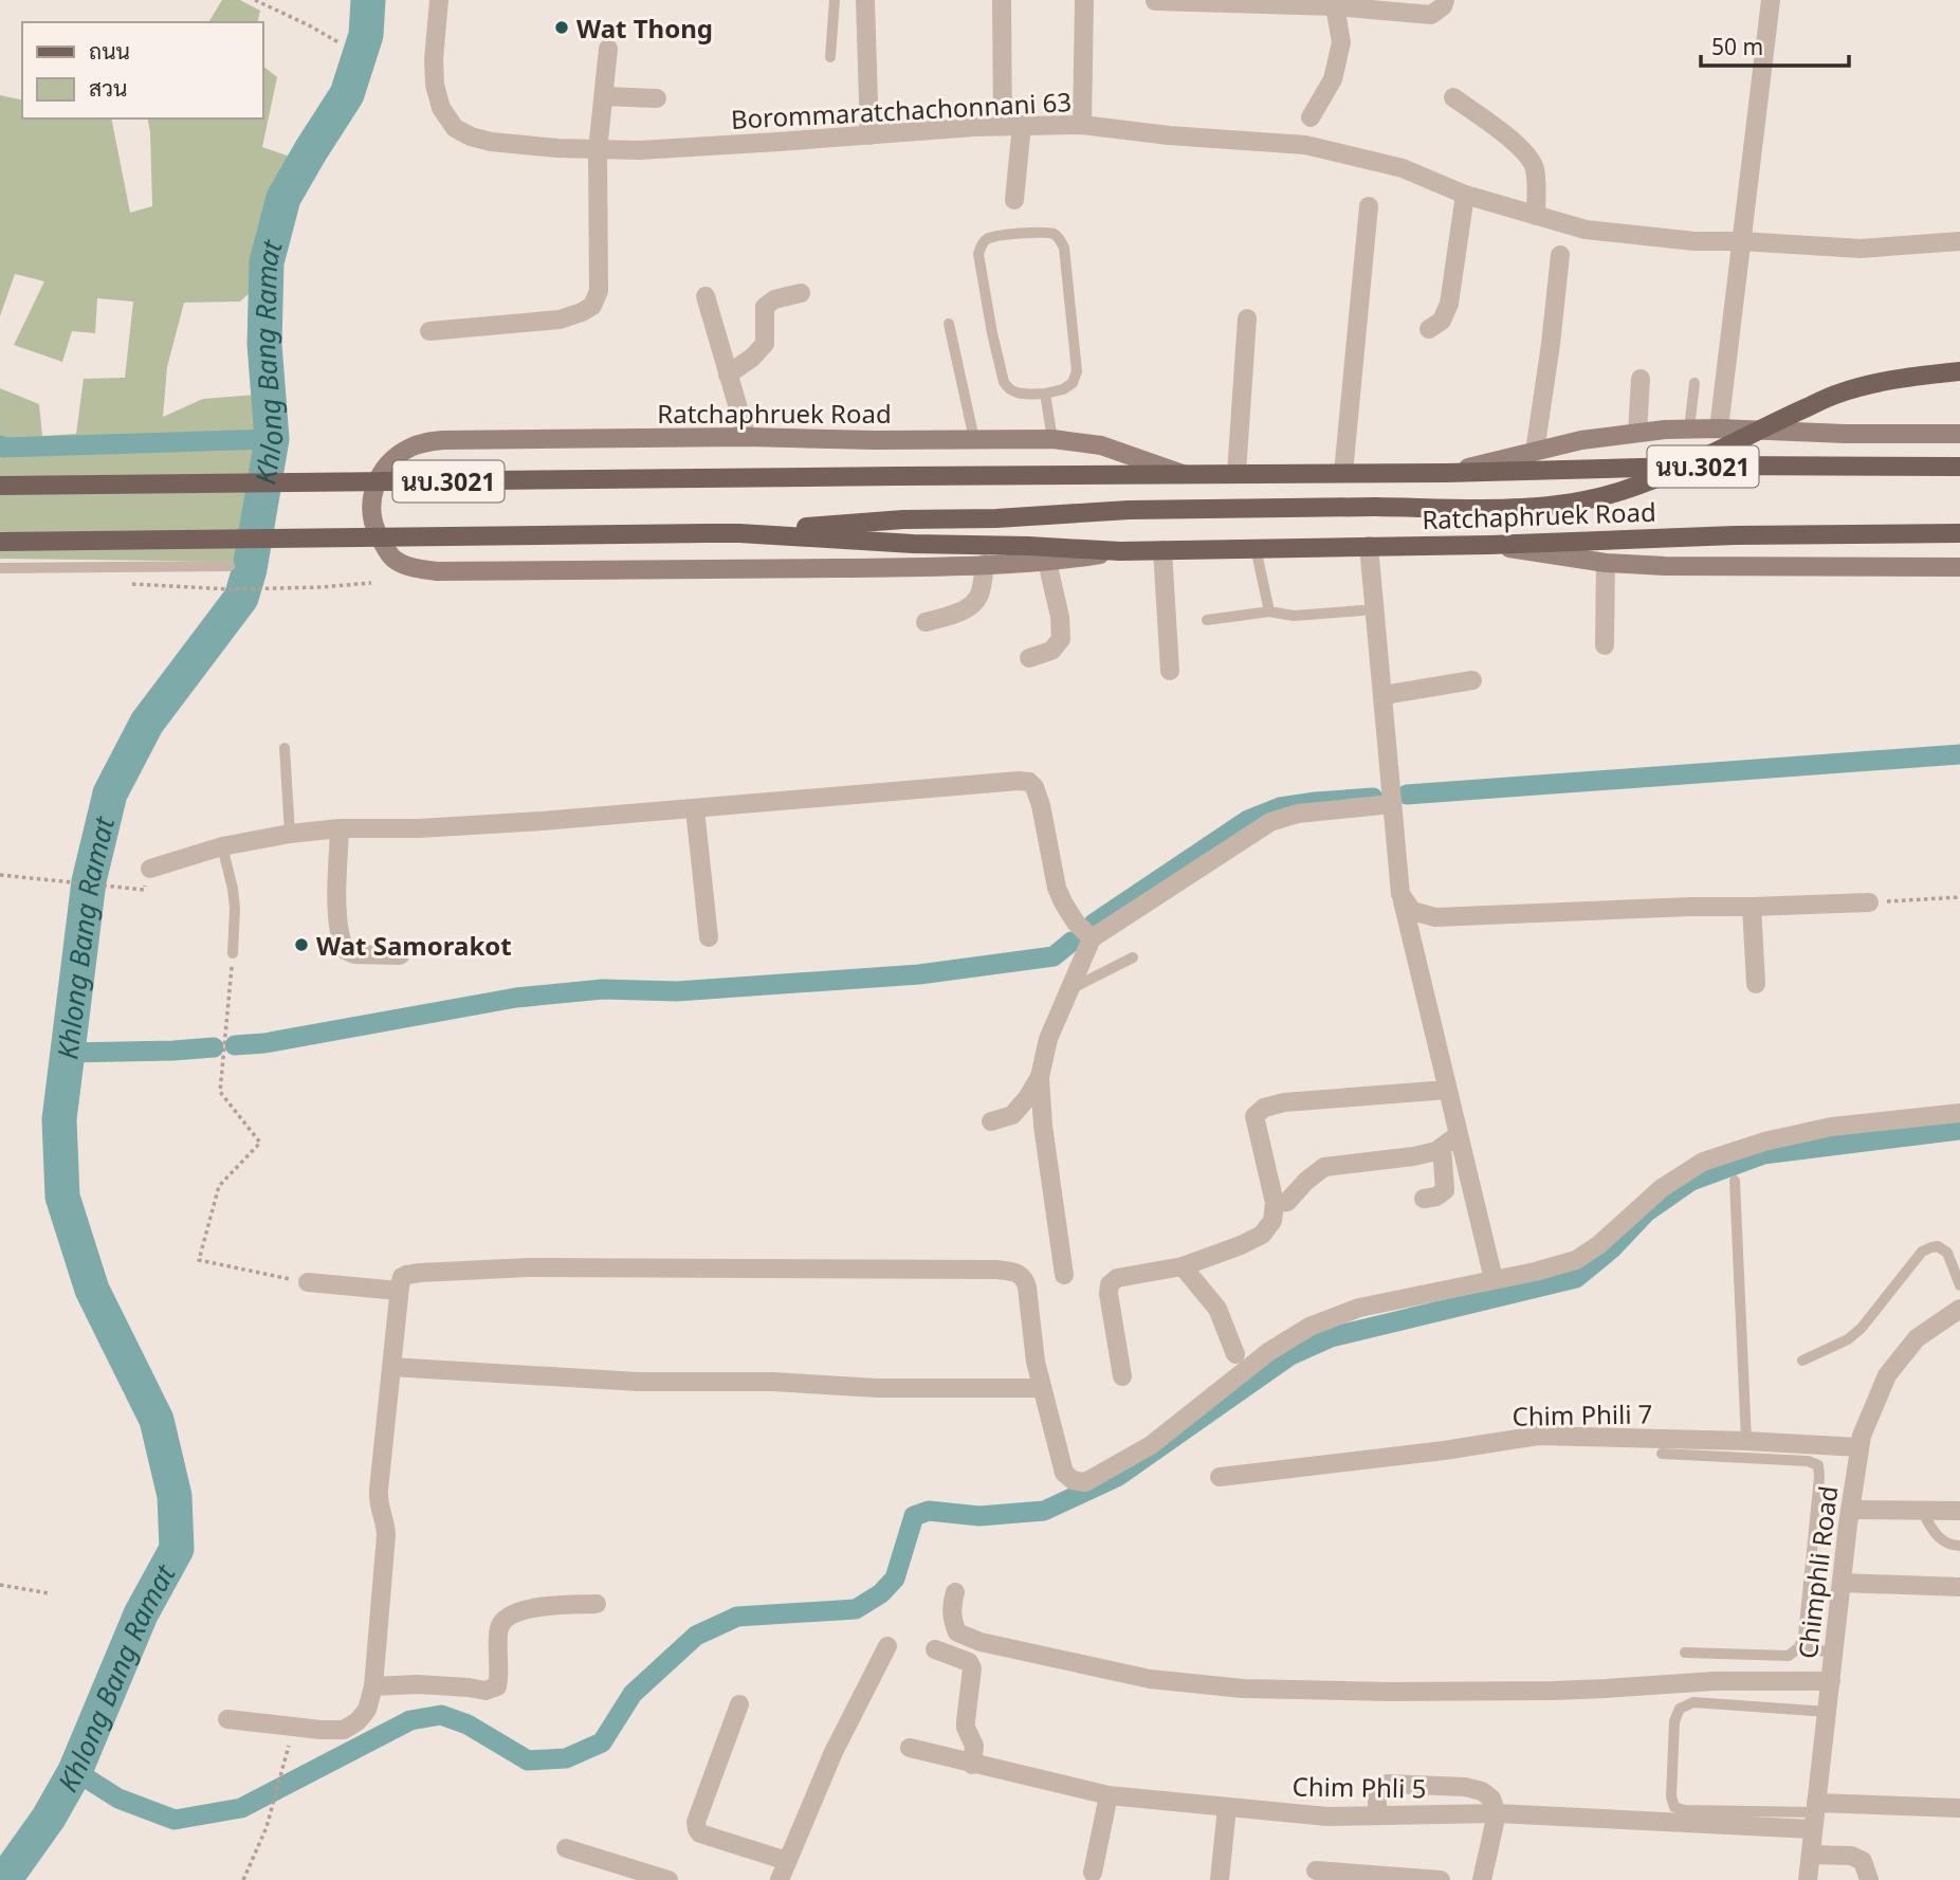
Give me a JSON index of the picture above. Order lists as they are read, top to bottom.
{
  "streets": {
    "main road": ["Ratchaphruek Road", "นบ.3021"],
    "street": [
      "Borommaratchachonnani 63",
      "Chim Phili 7",
      "Chimphli Road",
      "Chim Phli 5"
    ]
  },
  "crossings": [
    ["Chim Phili 7", "Chimphli Road"],
    ["Chimphli Road", "Chim Phli 5"]
  ],
  "water": ["Khlong Bang Ramat"],
  "places": ["Wat Thong", "Wat Samorakot"],
  "legend": ["ถนน", "สวน"],
  "scale_bar": "50 m"
}
